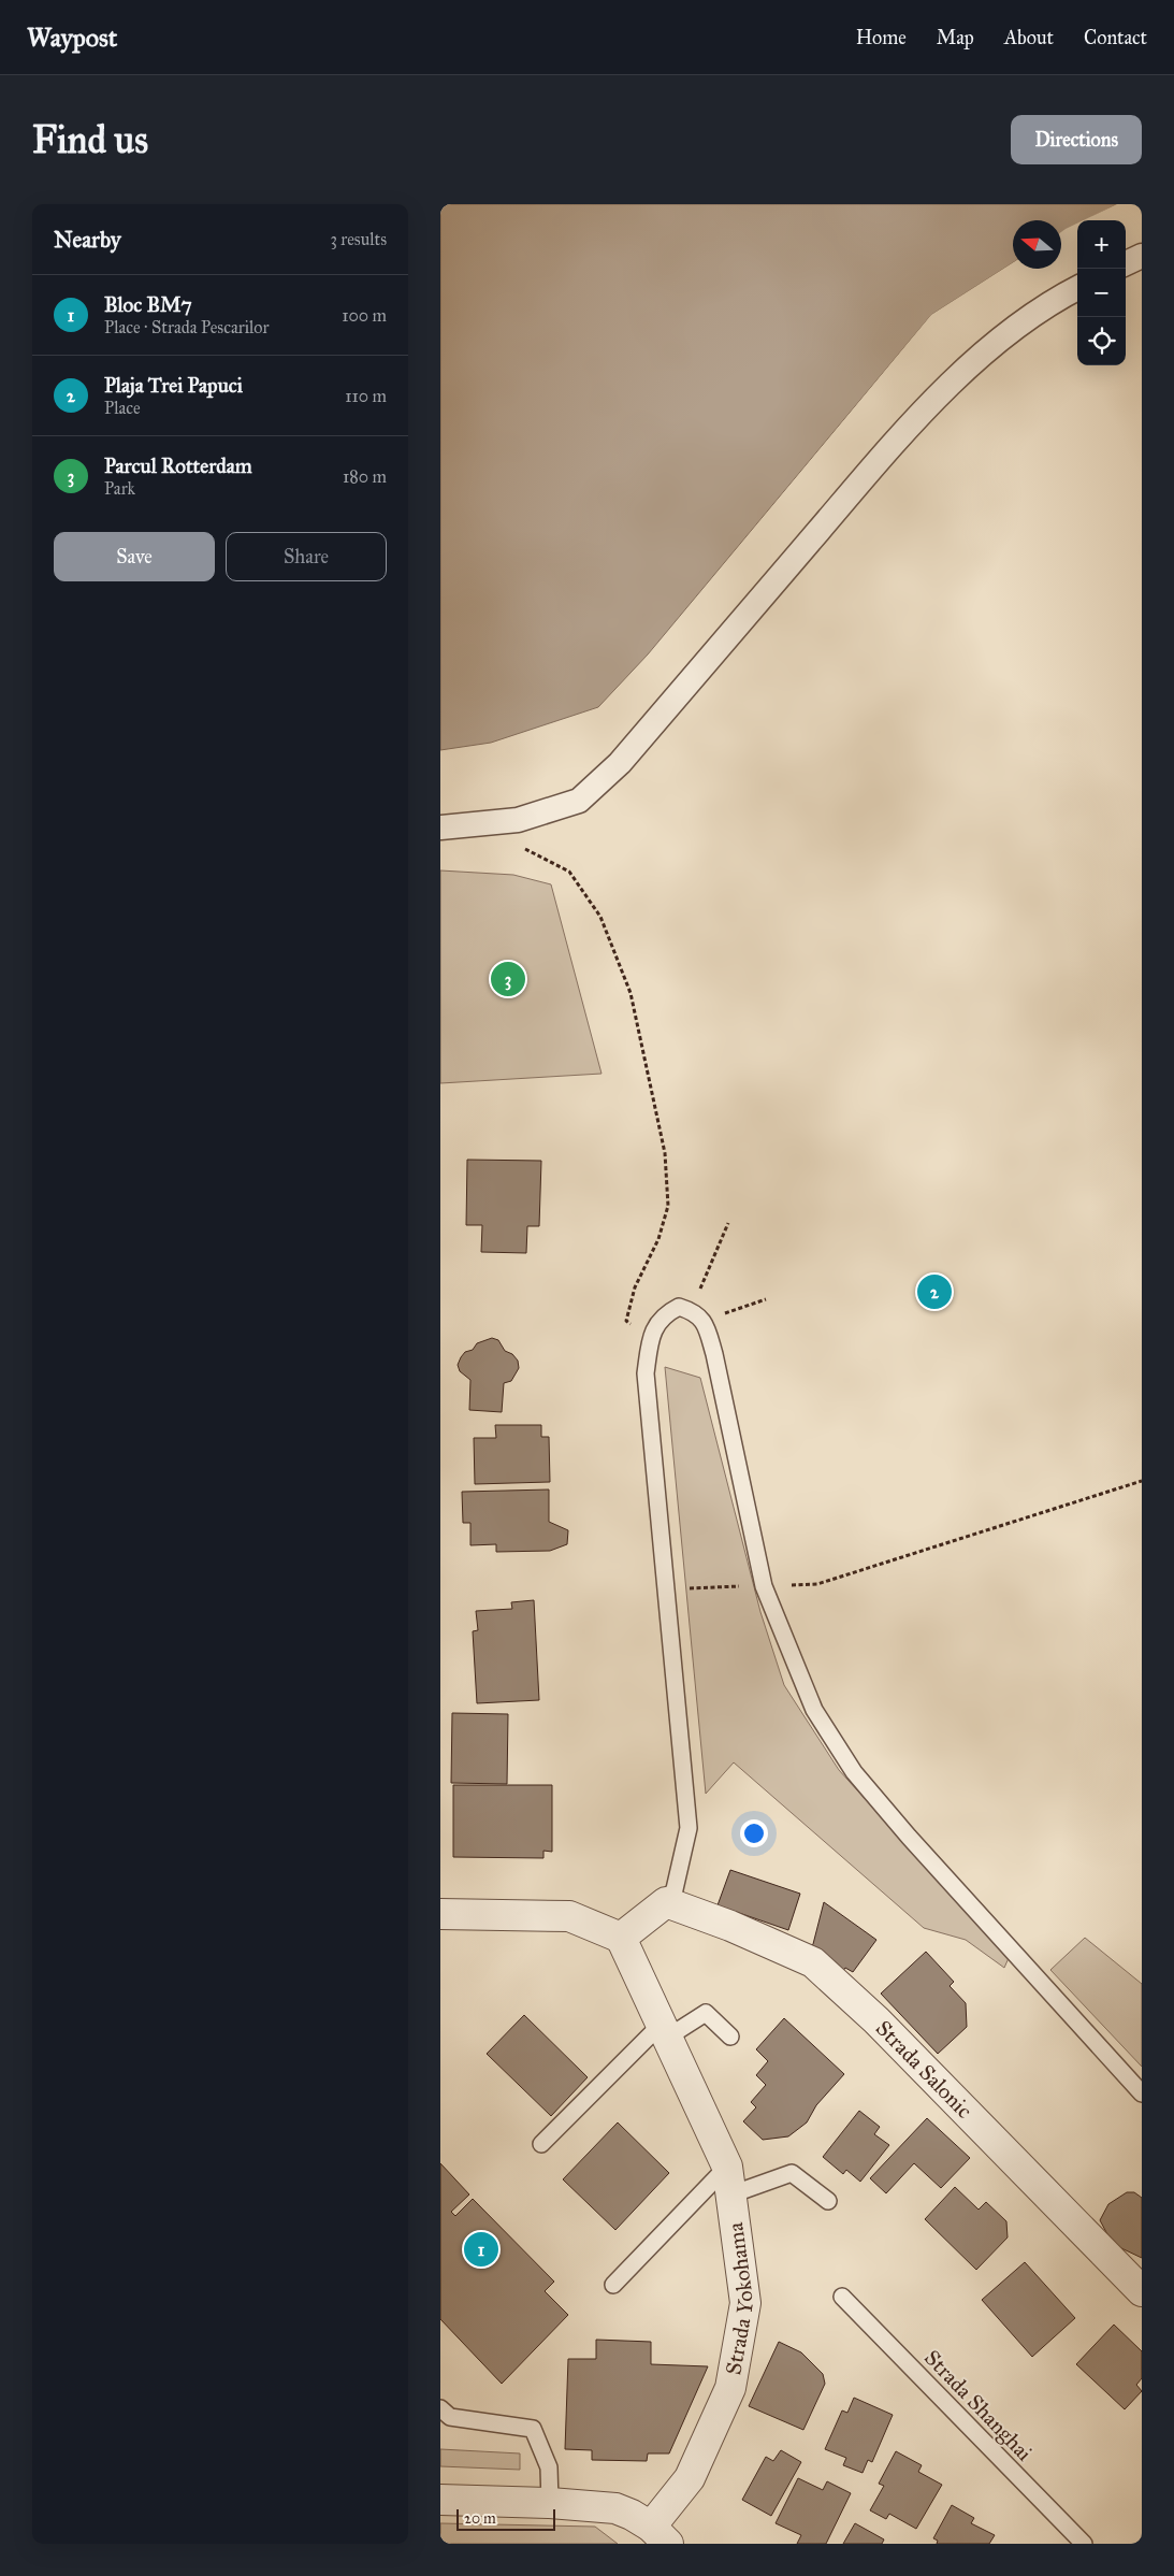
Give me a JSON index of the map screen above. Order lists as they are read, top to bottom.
{
  "streets": {
    "street": ["Strada Salonic", "Strada Yokohama"],
    "lane": ["Strada Shanghai"]
  },
  "scale_bar": "20 m",
  "north": "left",
  "page": {
    "header": "Waypost",
    "nav": [
      "Home",
      "Map",
      "About",
      "Contact"
    ],
    "buttons": [
      "Directions",
      ["Save", "Share"]
    ],
    "title": "Find us",
    "heading": ["Nearby", "3 results"],
    "map_buttons": ["+", "−"],
    "list": [
      {
        "mark": "1",
        "name": "Bloc BM7",
        "note": "Place · Strada Pescarilor",
        "value": "100 m"
      },
      {
        "mark": "2",
        "name": "Plaja Trei Papuci",
        "note": "Place",
        "value": "110 m"
      },
      {
        "mark": "3",
        "name": "Parcul Rotterdam",
        "note": "Park",
        "value": "180 m"
      }
    ],
    "pins": ["3", "2", "1"],
    "scale": "20 m"
  }
}
